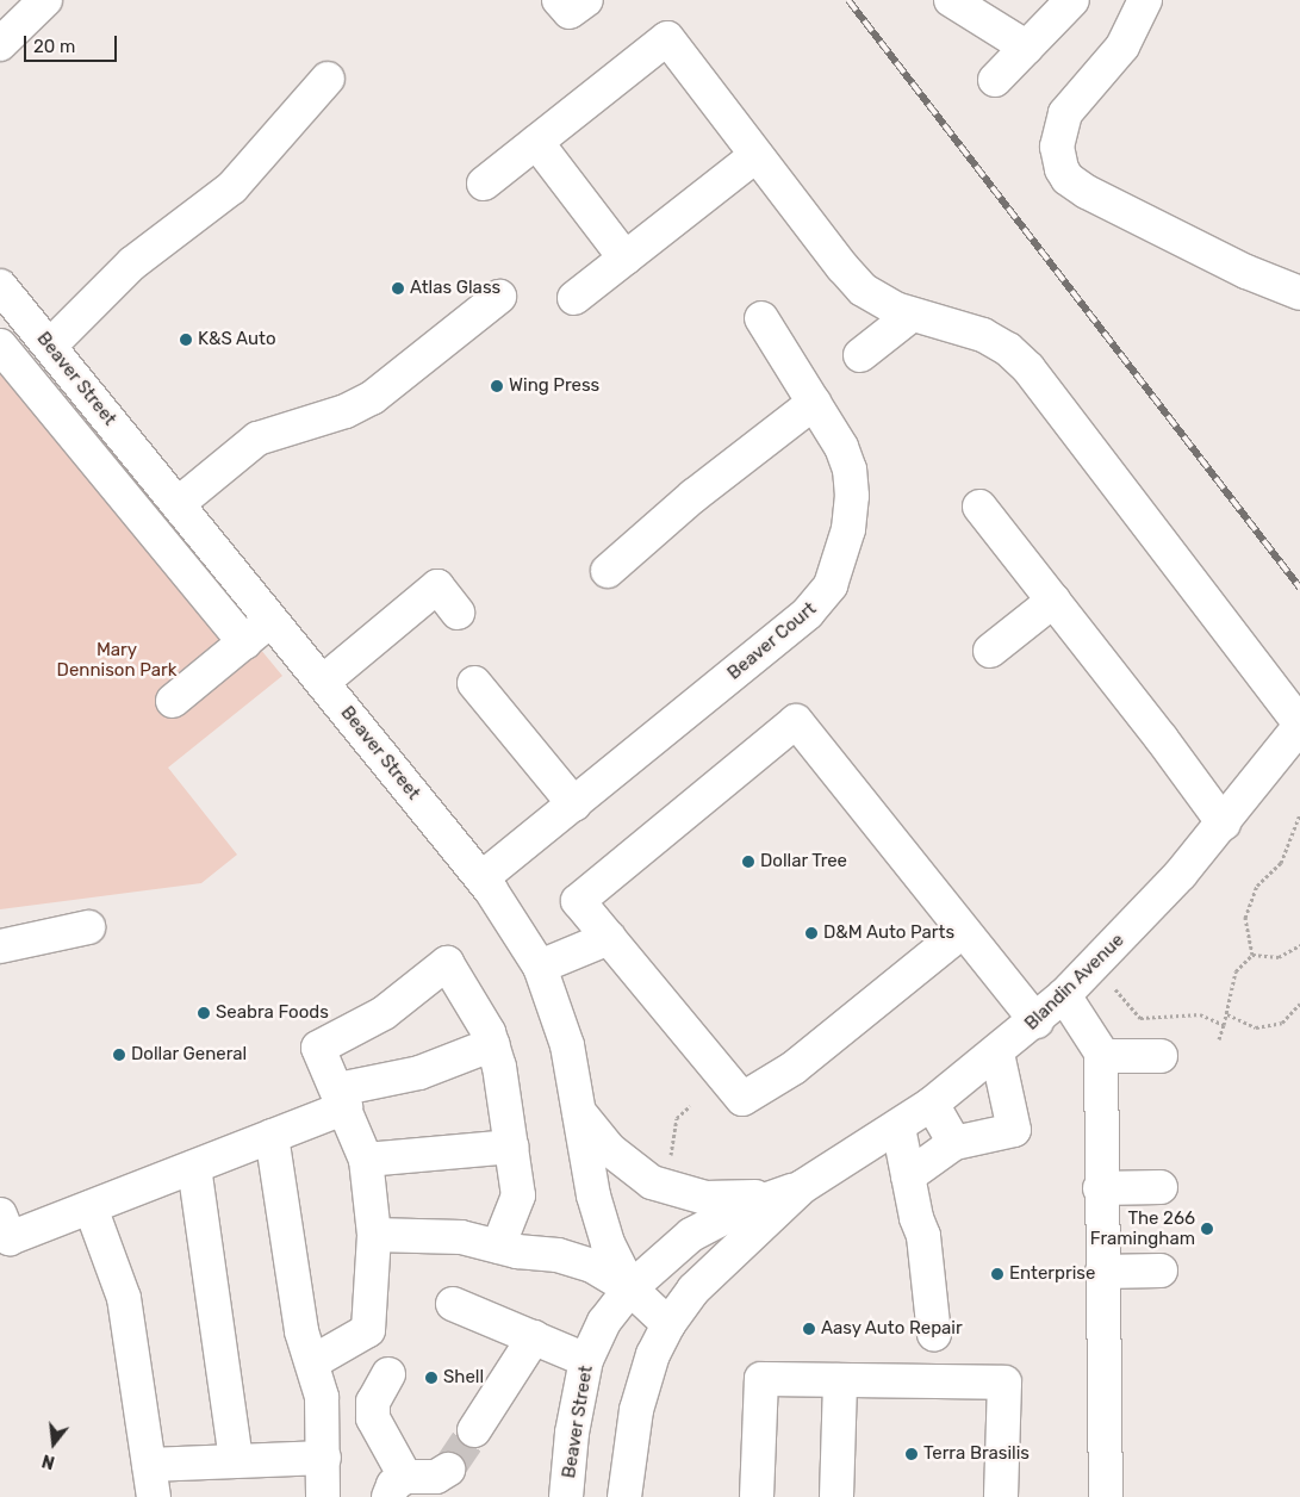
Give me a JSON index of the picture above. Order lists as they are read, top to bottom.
{
  "streets": {
    "street": ["Beaver Street", "Beaver Court", "Blandin Avenue"]
  },
  "crossings": [
    ["Beaver Street", "Beaver Court"],
    ["Beaver Street", "Blandin Avenue"]
  ],
  "parks": ["Mary Dennison Park"],
  "places": [
    "Atlas Glass",
    "K&S Auto",
    "Wing Press",
    "Dollar Tree",
    "D&M Auto Parts",
    "Seabra Foods",
    "Dollar General",
    "The 266 Framingham",
    "Enterprise",
    "Aasy Auto Repair",
    "Shell",
    "Terra Brasilis"
  ],
  "scale_bar": "20 m",
  "north": "bottom"
}
